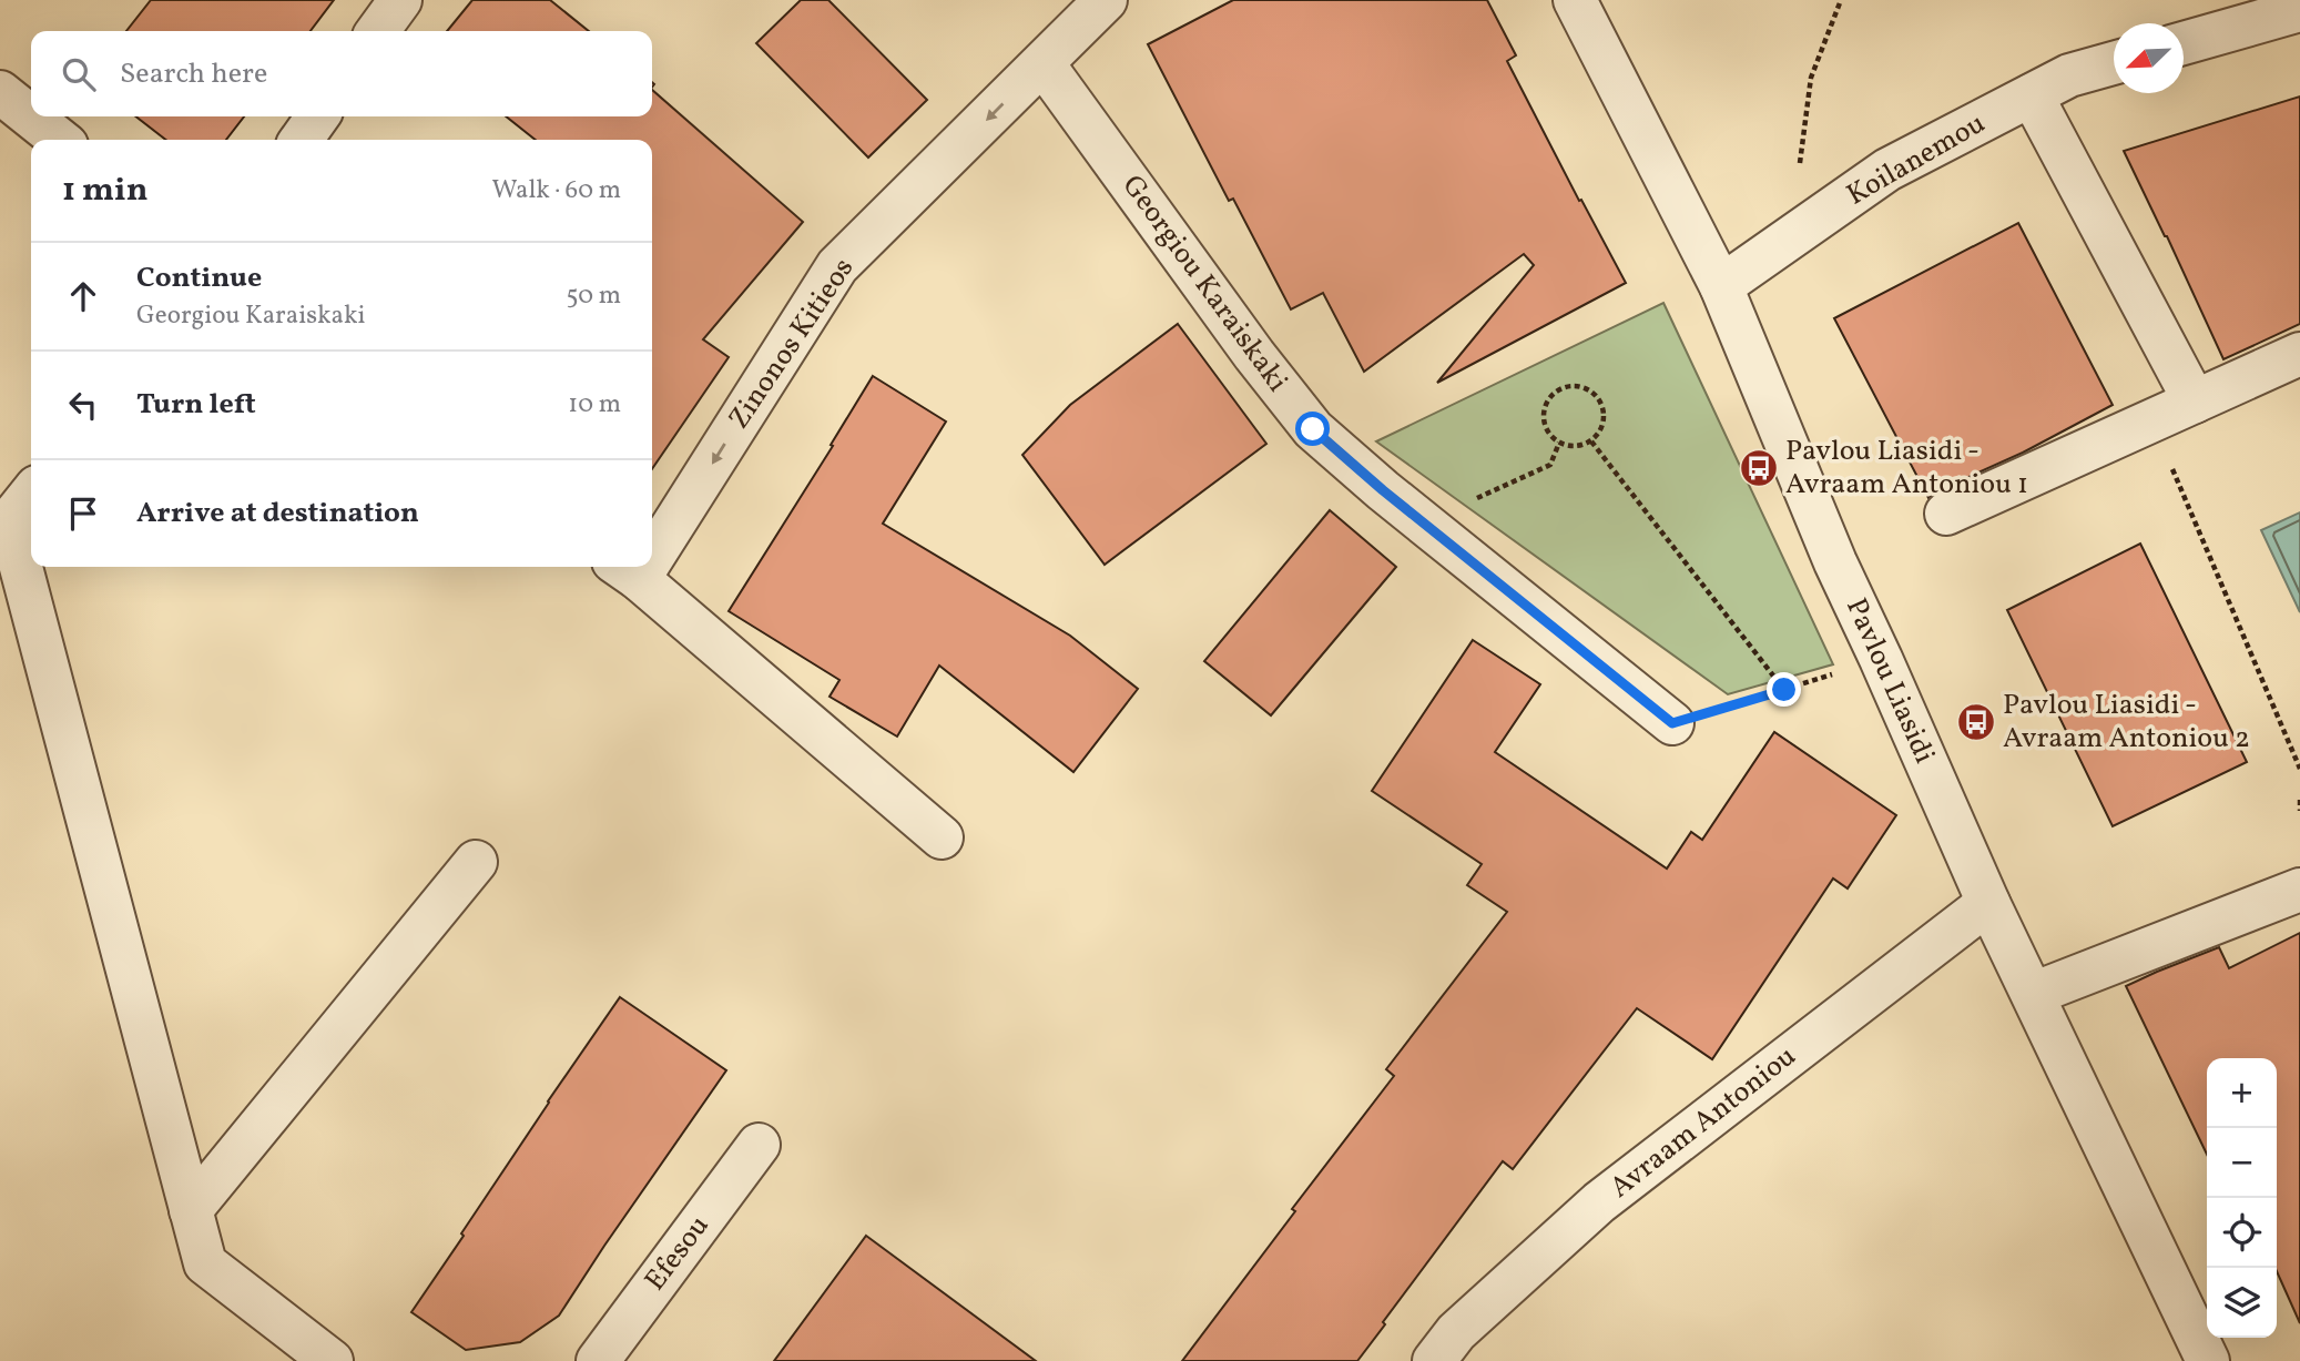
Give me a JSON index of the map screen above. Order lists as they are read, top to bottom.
{
  "streets": {
    "street": [
      "Koilanemou",
      "Georgiou Karaiskaki",
      "Zinonos Kitieos",
      "Pavlou Liasidi",
      "Avraam Antoniou",
      "Efesou"
    ]
  },
  "crossings": [
    ["Koilanemou", "Pavlou Liasidi"],
    ["Georgiou Karaiskaki", "Zinonos Kitieos"],
    ["Pavlou Liasidi", "Avraam Antoniou"]
  ],
  "one_way": ["Zinonos Kitieos"],
  "places": {
    "bus stop": ["Pavlou Liasidi - Avraam Antoniou 1", "Pavlou Liasidi - Avraam Antoniou 2"]
  },
  "north": "bottom left",
  "page": {
    "search": "Search here",
    "heading": ["1 min", "Walk · 60 m"],
    "list": [
      ["Continue", "Georgiou Karaiskaki", "50 m"],
      ["Turn left", "10 m"],
      "Arrive at destination"
    ],
    "map_buttons": ["+", "−"]
  }
}
